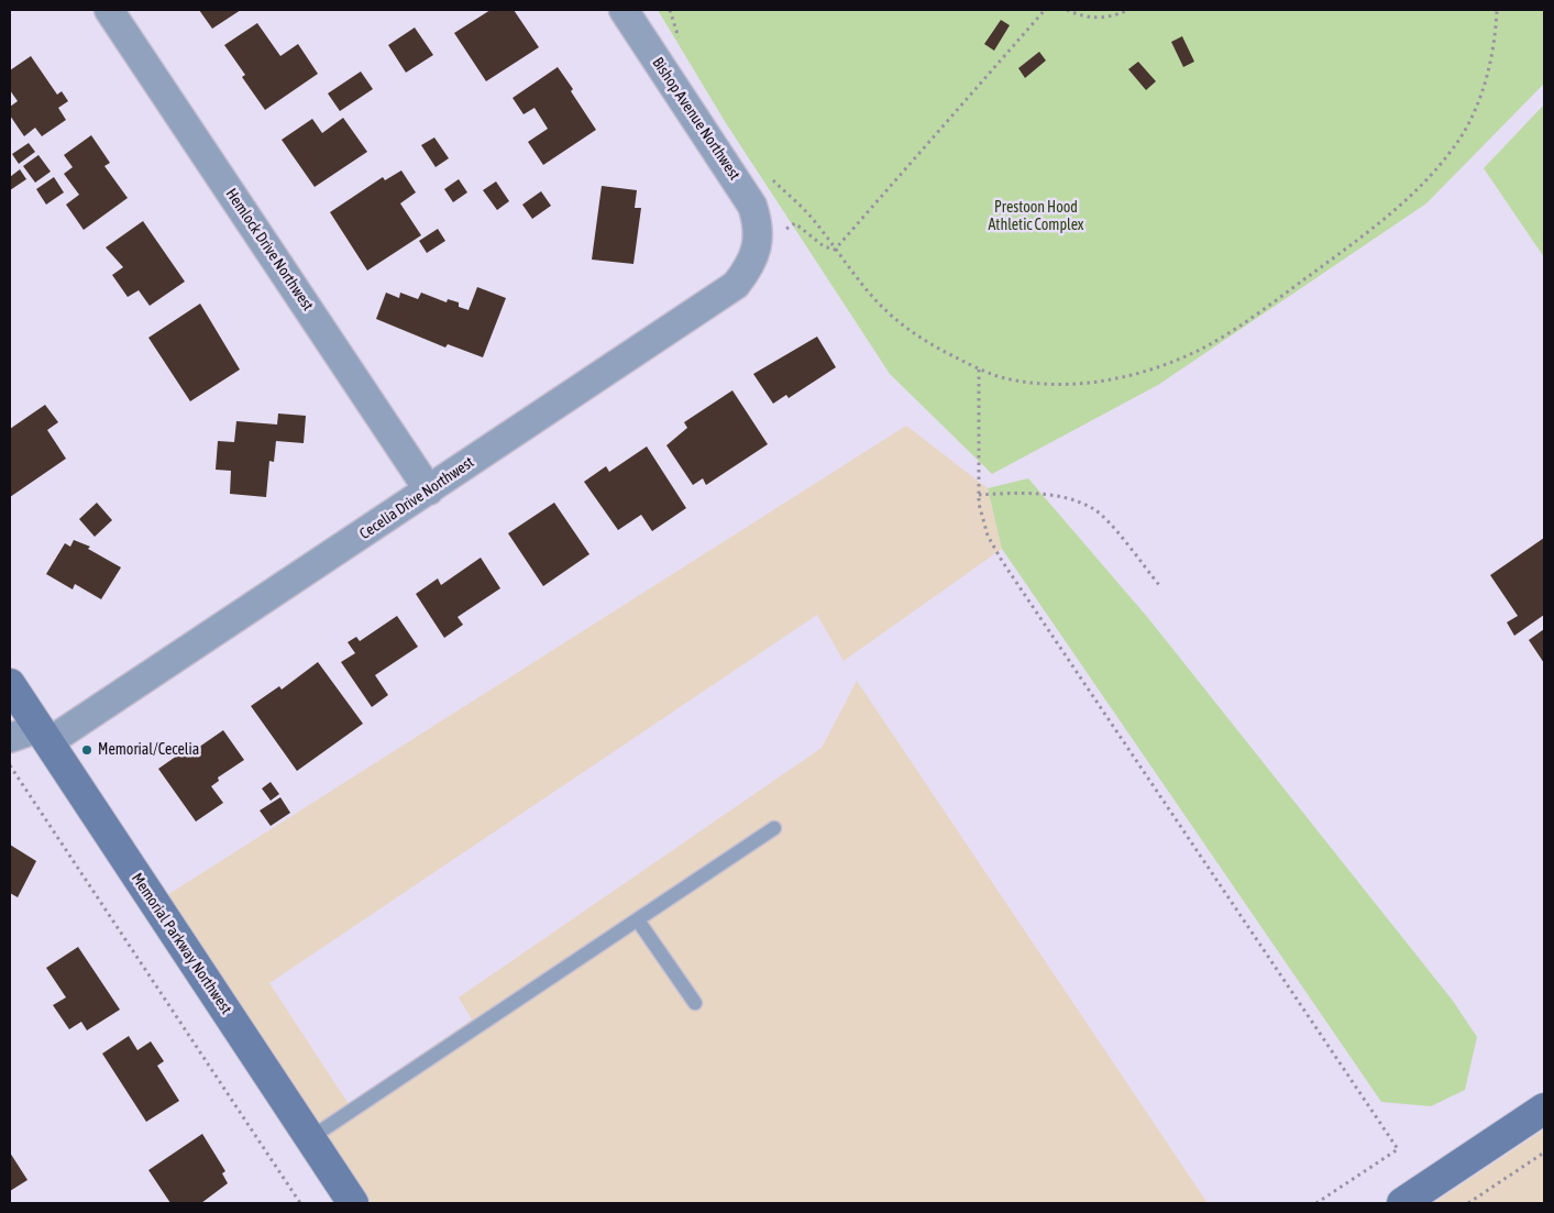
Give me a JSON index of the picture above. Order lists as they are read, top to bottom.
{
  "streets": {
    "street": [
      "Bishop Avenue Northwest",
      "Hemlock Drive Northwest",
      "Cecelia Drive Northwest",
      "Memorial Parkway Northwest"
    ]
  },
  "crossings": [
    ["Bishop Avenue Northwest", "Cecelia Drive Northwest"],
    ["Hemlock Drive Northwest", "Cecelia Drive Northwest"],
    ["Cecelia Drive Northwest", "Memorial Parkway Northwest"]
  ],
  "parks": ["Prestoon Hood Athletic Complex"],
  "places": ["Memorial/Cecelia"]
}
